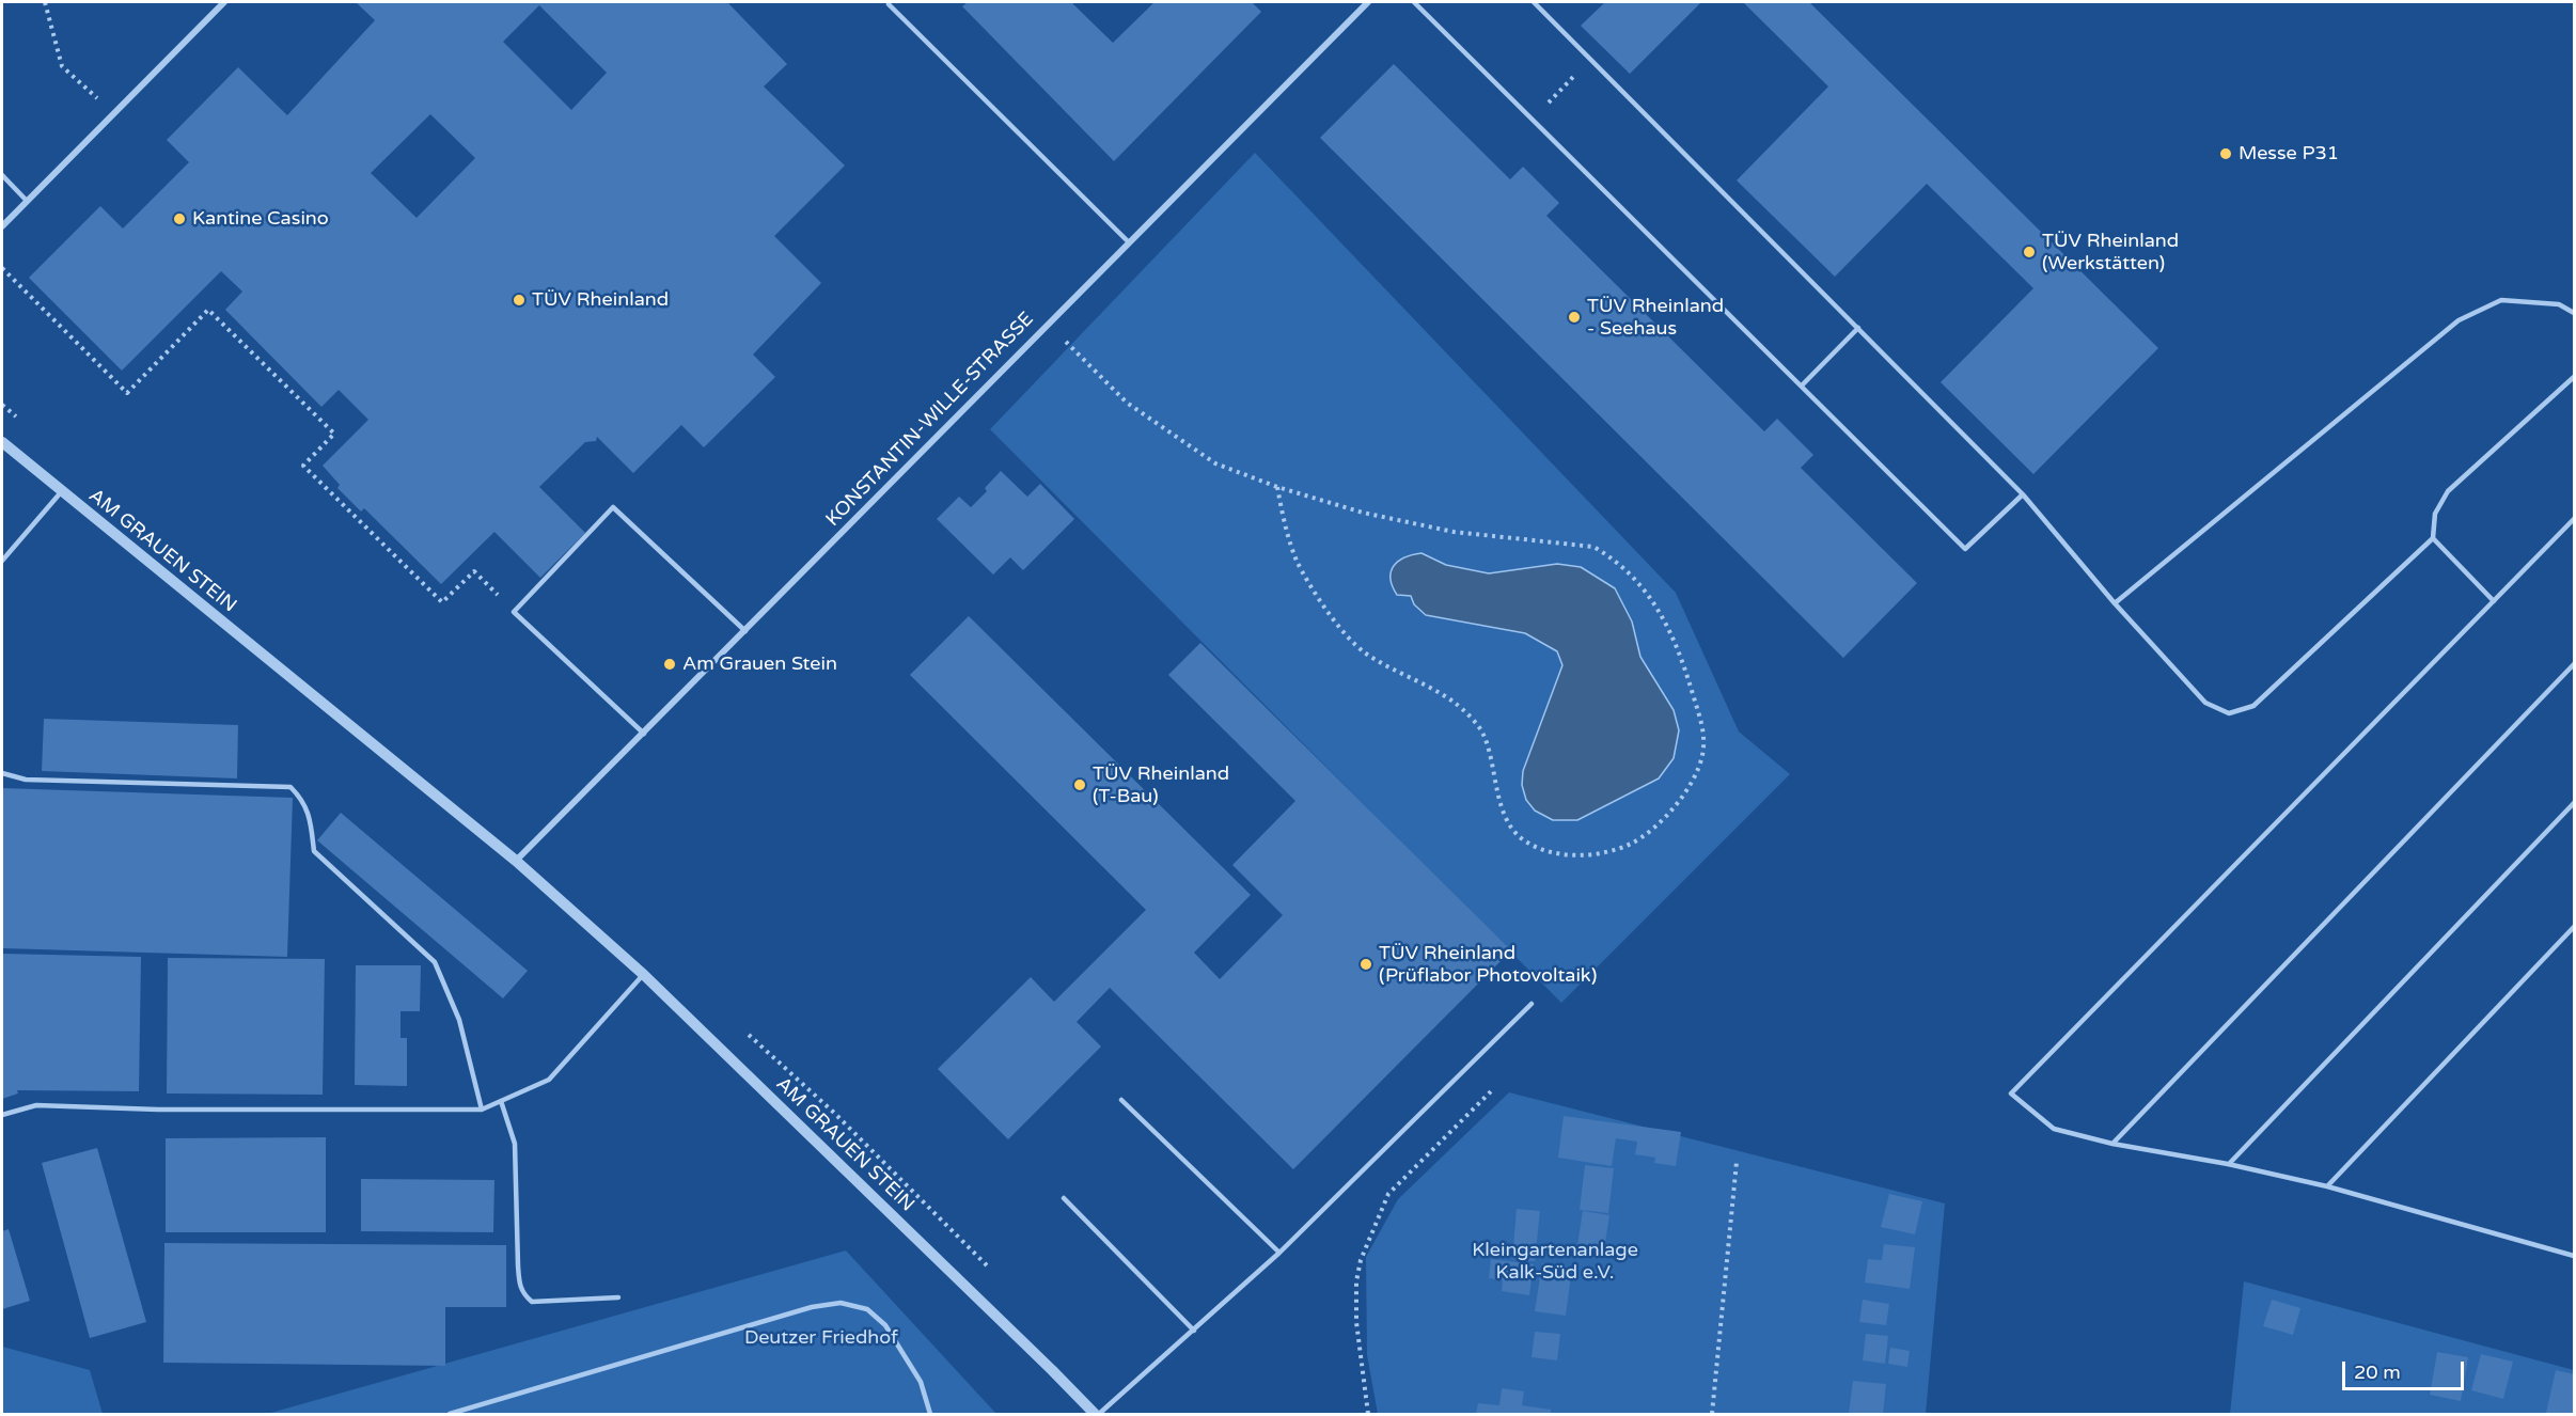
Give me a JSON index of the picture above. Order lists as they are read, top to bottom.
{
  "streets": {
    "street": ["KONSTANTIN-WILLE-STRASSE", "AM GRAUEN STEIN"]
  },
  "crossings": [
    ["KONSTANTIN-WILLE-STRASSE", "AM GRAUEN STEIN"]
  ],
  "parks": ["Kleingartenanlage Kalk-Süd e.V.", "Deutzer Friedhof"],
  "places": [
    "Messe P31",
    "Kantine Casino",
    "TÜV Rheinland (Werkstätten)",
    "TÜV Rheinland",
    "TÜV Rheinland - Seehaus",
    "Am Grauen Stein",
    "TÜV Rheinland (T-Bau)",
    "TÜV Rheinland (Prüflabor Photovoltaik)"
  ],
  "scale_bar": "20 m"
}
